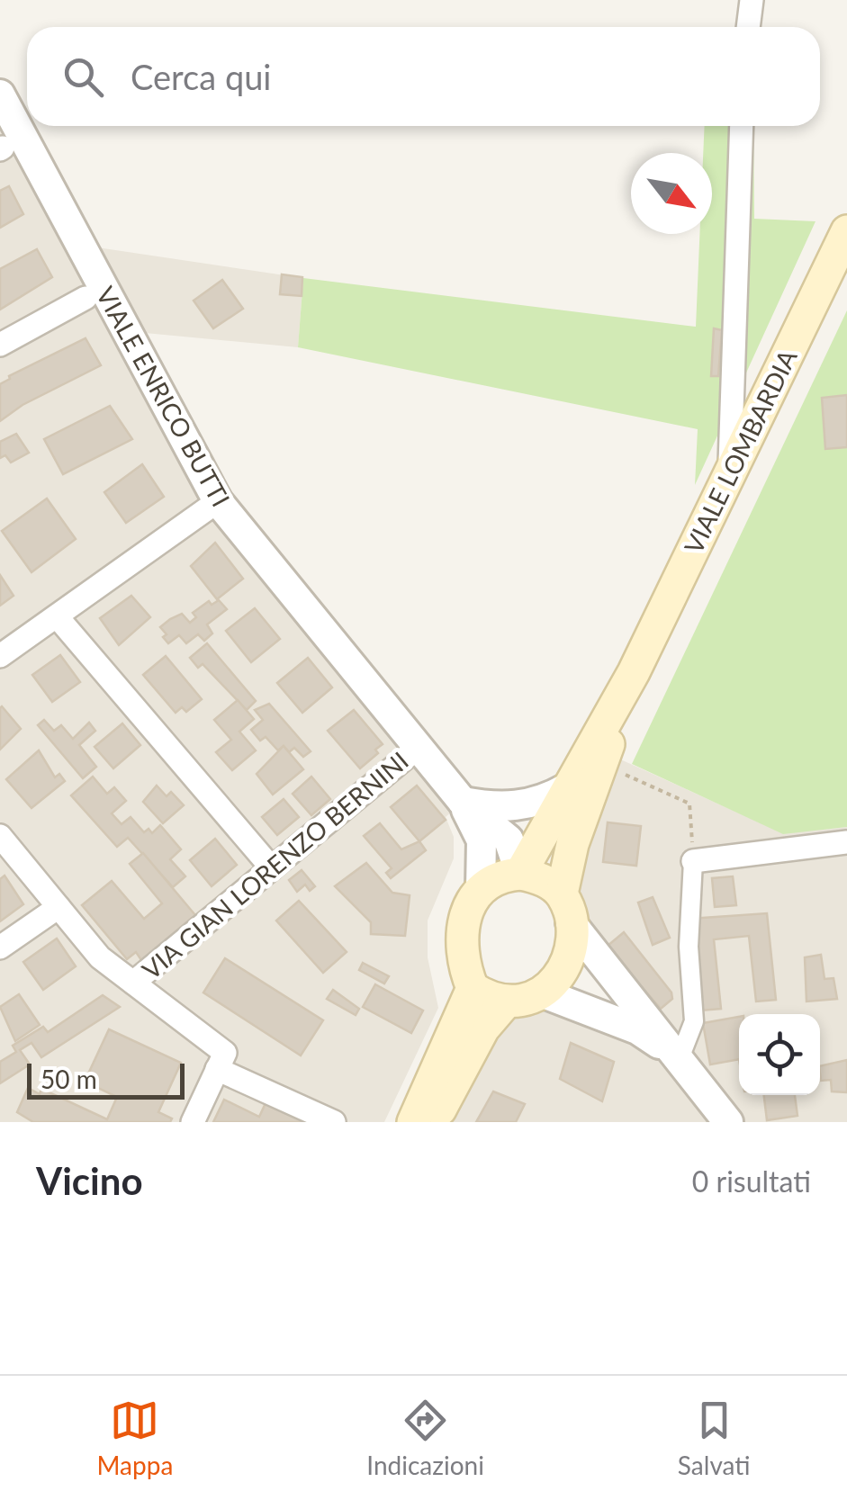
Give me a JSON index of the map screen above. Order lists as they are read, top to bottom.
{
  "streets": {
    "main road": ["VIALE LOMBARDIA"],
    "street": ["VIALE ENRICO BUTTI", "VIA GIAN LORENZO BERNINI"]
  },
  "crossings": [
    ["VIALE ENRICO BUTTI", "VIA GIAN LORENZO BERNINI"]
  ],
  "scale_bar": "50 m",
  "north": "bottom right",
  "page": {
    "search": "Cerca qui",
    "scale": "50 m",
    "heading": ["Vicino", "0 risultati"],
    "nav": ["Mappa", "Indicazioni", "Salvati"]
  }
}
